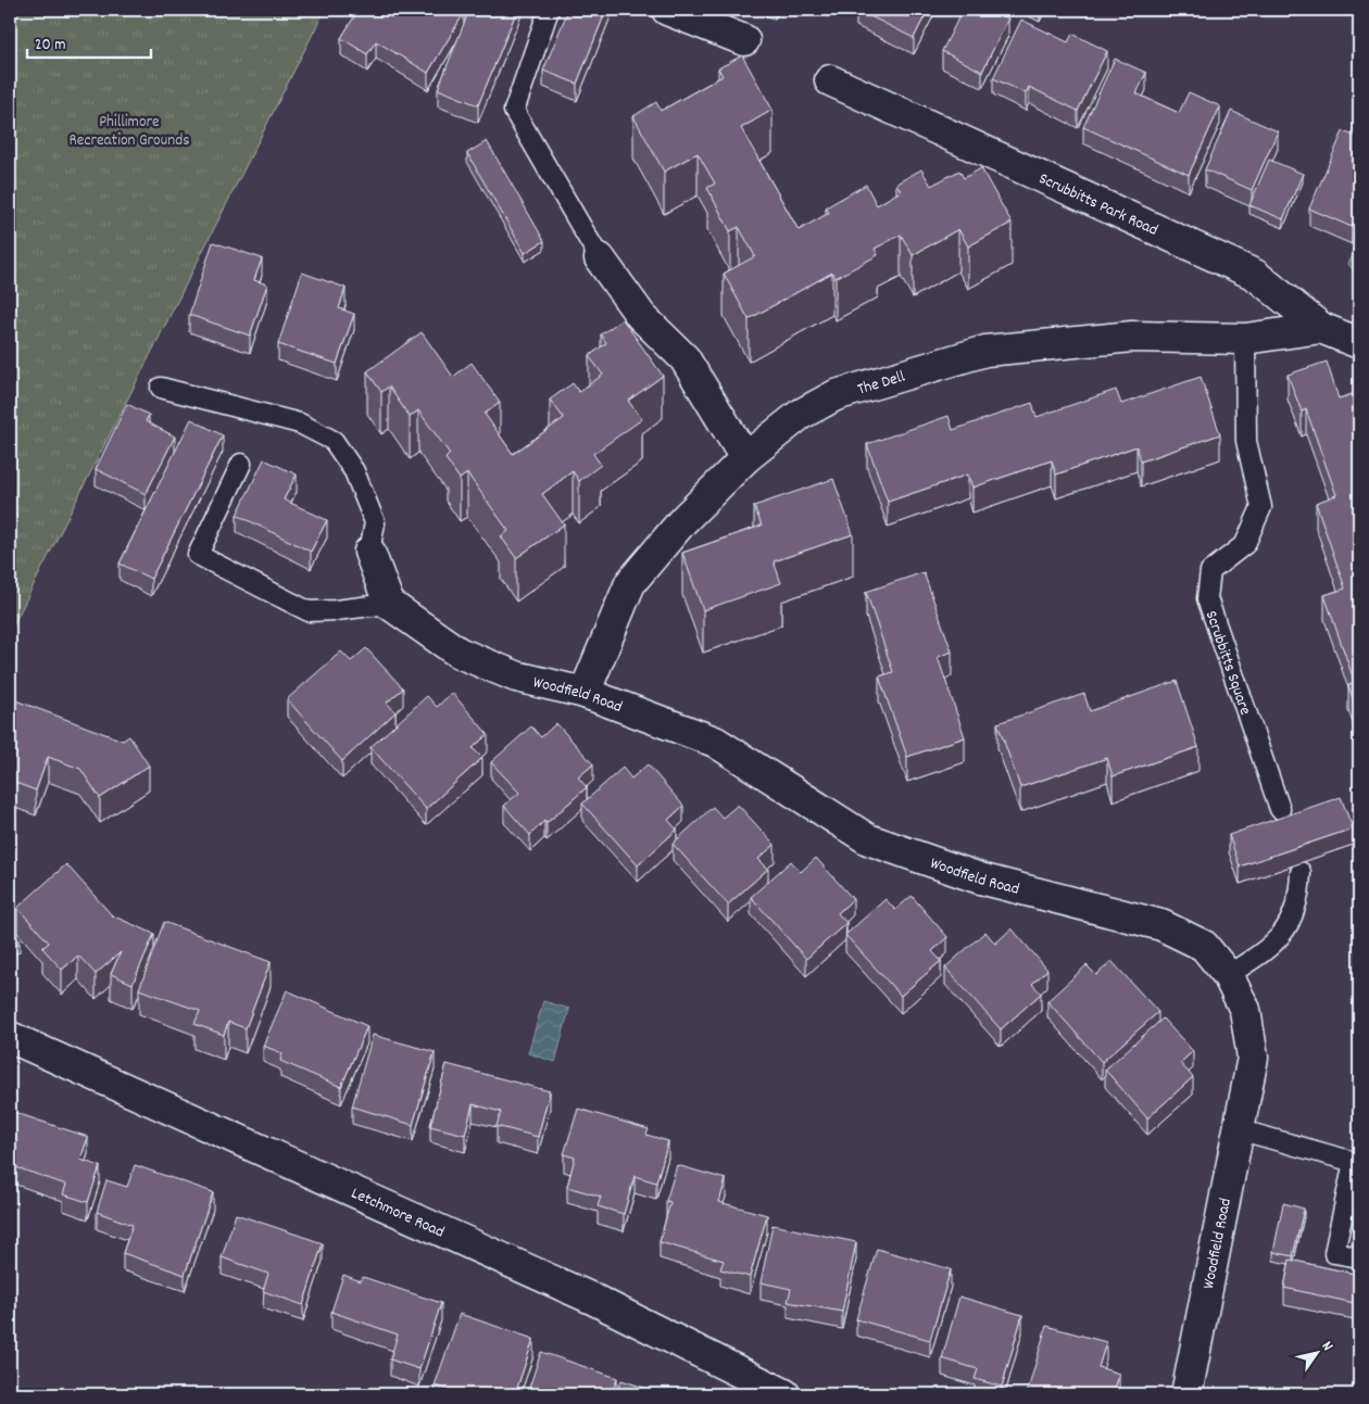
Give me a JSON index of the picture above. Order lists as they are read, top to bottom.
{
  "streets": {
    "street": [
      "Scrubbitts Park Road",
      "The Dell",
      "Woodfield Road",
      "Letchmore Road"
    ],
    "lane": ["Scrubbitts Square"]
  },
  "crossings": [
    ["Scrubbitts Park Road", "The Dell"],
    ["The Dell", "Scrubbitts Square"],
    ["The Dell", "Woodfield Road"]
  ],
  "parks": ["Phillimore Recreation Grounds"],
  "scale_bar": "20 m",
  "north": "top right"
}
